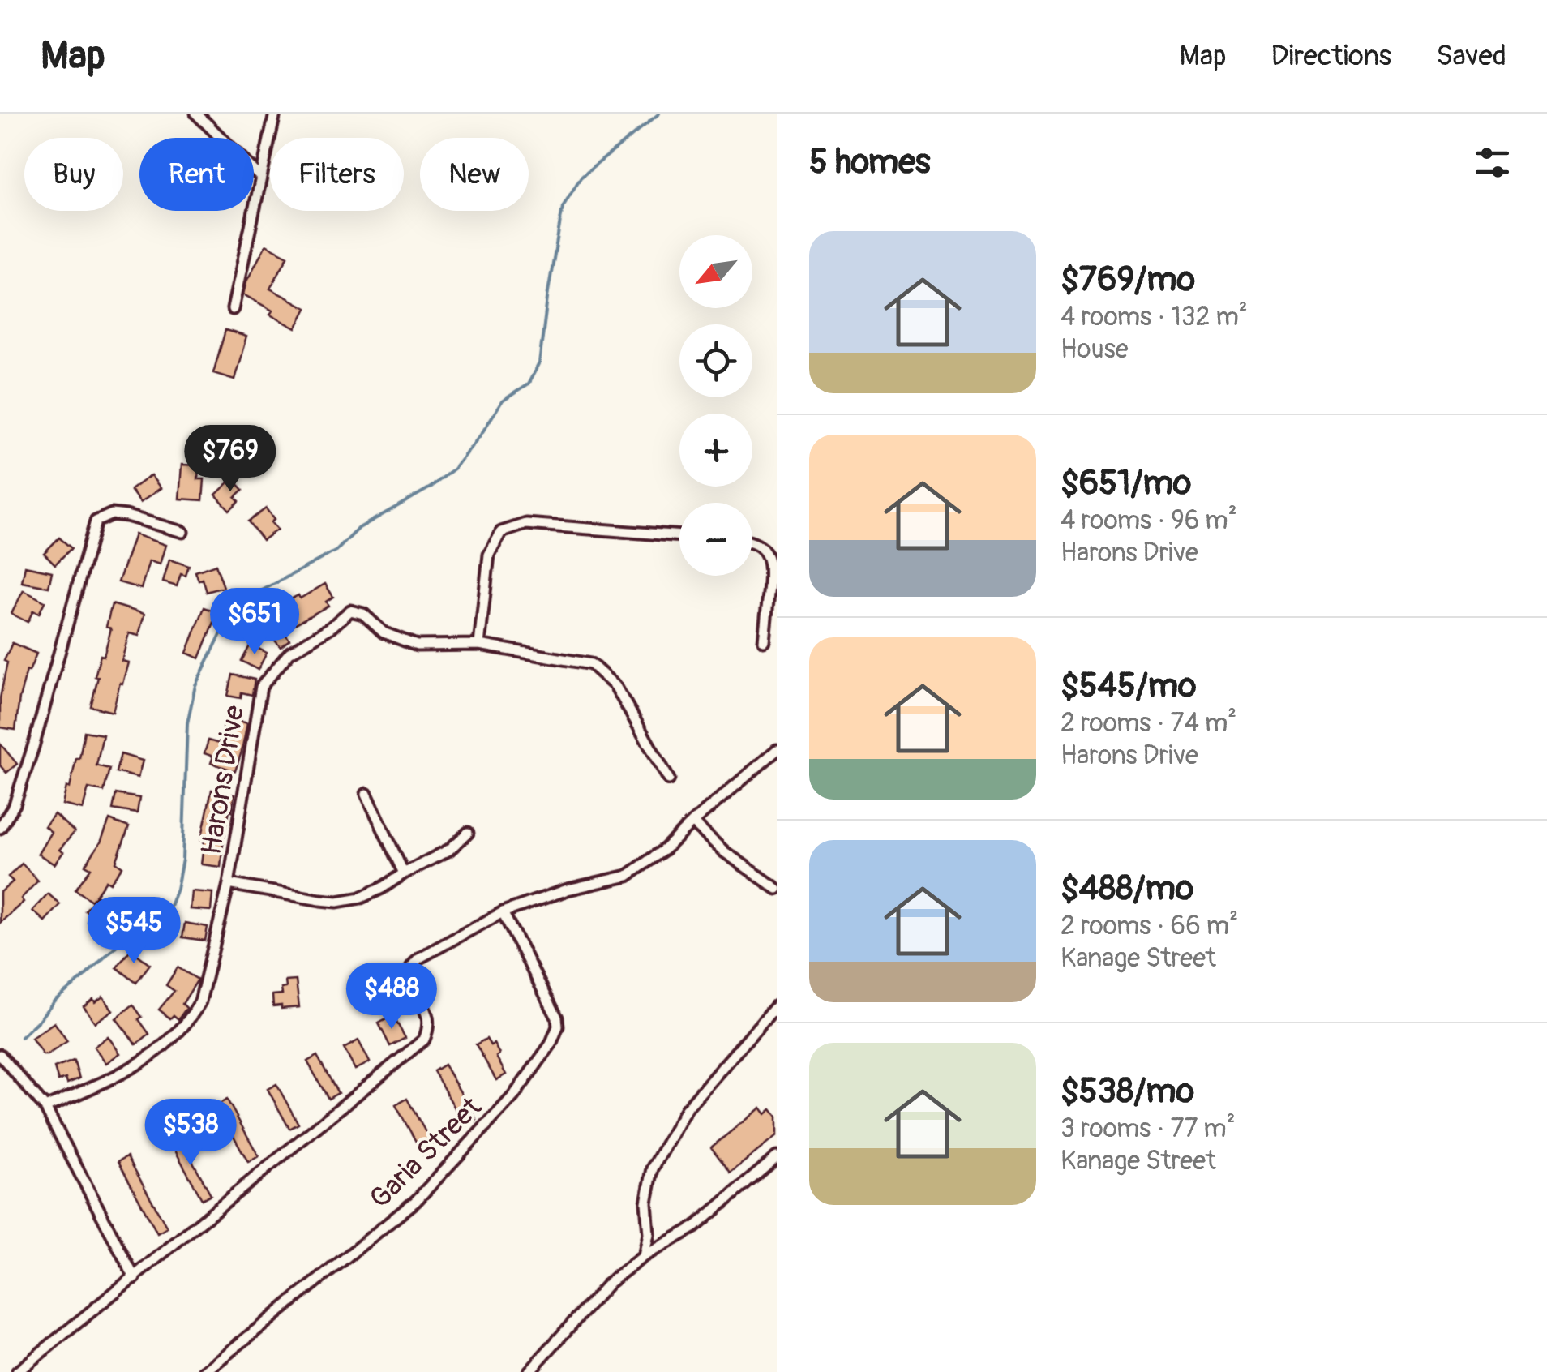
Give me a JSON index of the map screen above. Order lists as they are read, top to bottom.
{
  "streets": {
    "street": ["Harons Drive", "Garia Street"]
  },
  "north": "bottom left",
  "page": {
    "header": "Map",
    "nav": ["Map", "Directions", "Saved"],
    "heading": "5 homes",
    "chip": [
      "Buy",
      "Rent",
      "Filters",
      "New"
    ],
    "list": [
      {
        "name": "$769/mo",
        "note": "4 rooms · 132 m² · House"
      },
      {
        "name": "$651/mo",
        "note": "4 rooms · 96 m² · Harons Drive"
      },
      {
        "name": "$545/mo",
        "note": "2 rooms · 74 m² · Harons Drive"
      },
      {
        "name": "$488/mo",
        "note": "2 rooms · 66 m² · Kanage Street"
      },
      {
        "name": "$538/mo",
        "note": "3 rooms · 77 m² · Kanage Street"
      }
    ],
    "map_buttons": ["+", "−"],
    "price": [
      "$769",
      "$651",
      "$545",
      "$488",
      "$538"
    ]
  }
}
